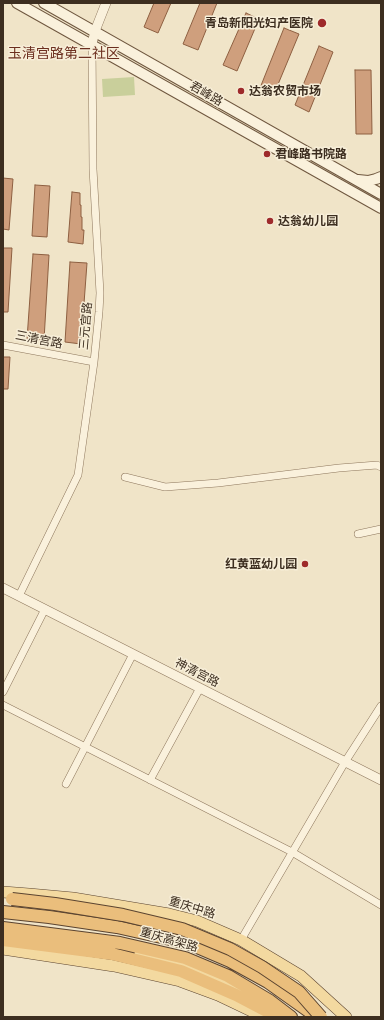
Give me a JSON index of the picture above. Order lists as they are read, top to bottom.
{
  "streets": {
    "highway": ["重庆高架路"],
    "main road": ["君峰路", "重庆中路"],
    "street": ["三元宫路", "三清宫路", "神清宫路"]
  },
  "crossings": [
    ["君峰路", "三元宫路"],
    ["三元宫路", "三清宫路"],
    ["三元宫路", "神清宫路"]
  ],
  "districts": ["玉清宫路第二社区"],
  "places": [
    "青岛新阳光妇产医院",
    "达翁农贸市场",
    "君峰路书院路",
    "达翁幼儿园",
    "红黄蓝幼儿园"
  ]
}
